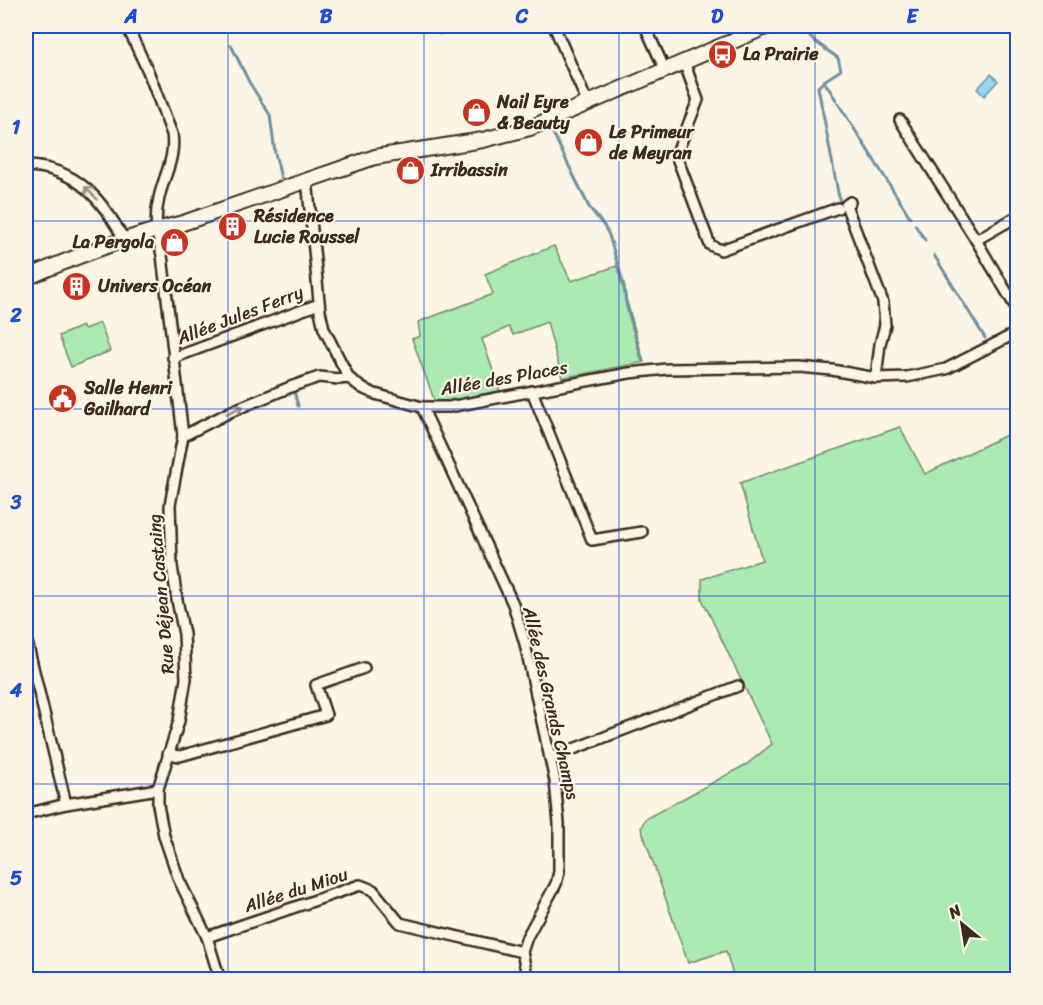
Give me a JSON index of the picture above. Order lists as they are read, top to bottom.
{
  "streets": {
    "street": [
      "Allée Jules Ferry",
      "Allée des Places",
      "Rue Déjean Castaing",
      "Allée des Grands Champs",
      "Allée du Miou"
    ]
  },
  "crossings": [
    ["Allée Jules Ferry", "Rue Déjean Castaing"],
    ["Allée des Places", "Allée des Grands Champs"],
    ["Rue Déjean Castaing", "Allée du Miou"],
    ["Allée des Grands Champs", "Allée du Miou"]
  ],
  "places": {
    "bus stop": ["La Prairie"],
    "shop": [
      "Nail Eyre & Beauty",
      "Le Primeur de Meyran",
      "Irribassin",
      "La Pergola"
    ],
    "building": ["Résidence Lucie Roussel", "Univers Océan"],
    "public building": ["Salle Henri Gailhard"]
  },
  "north": "top left",
  "grid": {
    "columns": [
      "A",
      "B",
      "C",
      "D",
      "E"
    ],
    "rows": [
      "1",
      "2",
      "3",
      "4",
      "5"
    ]
  }
}
